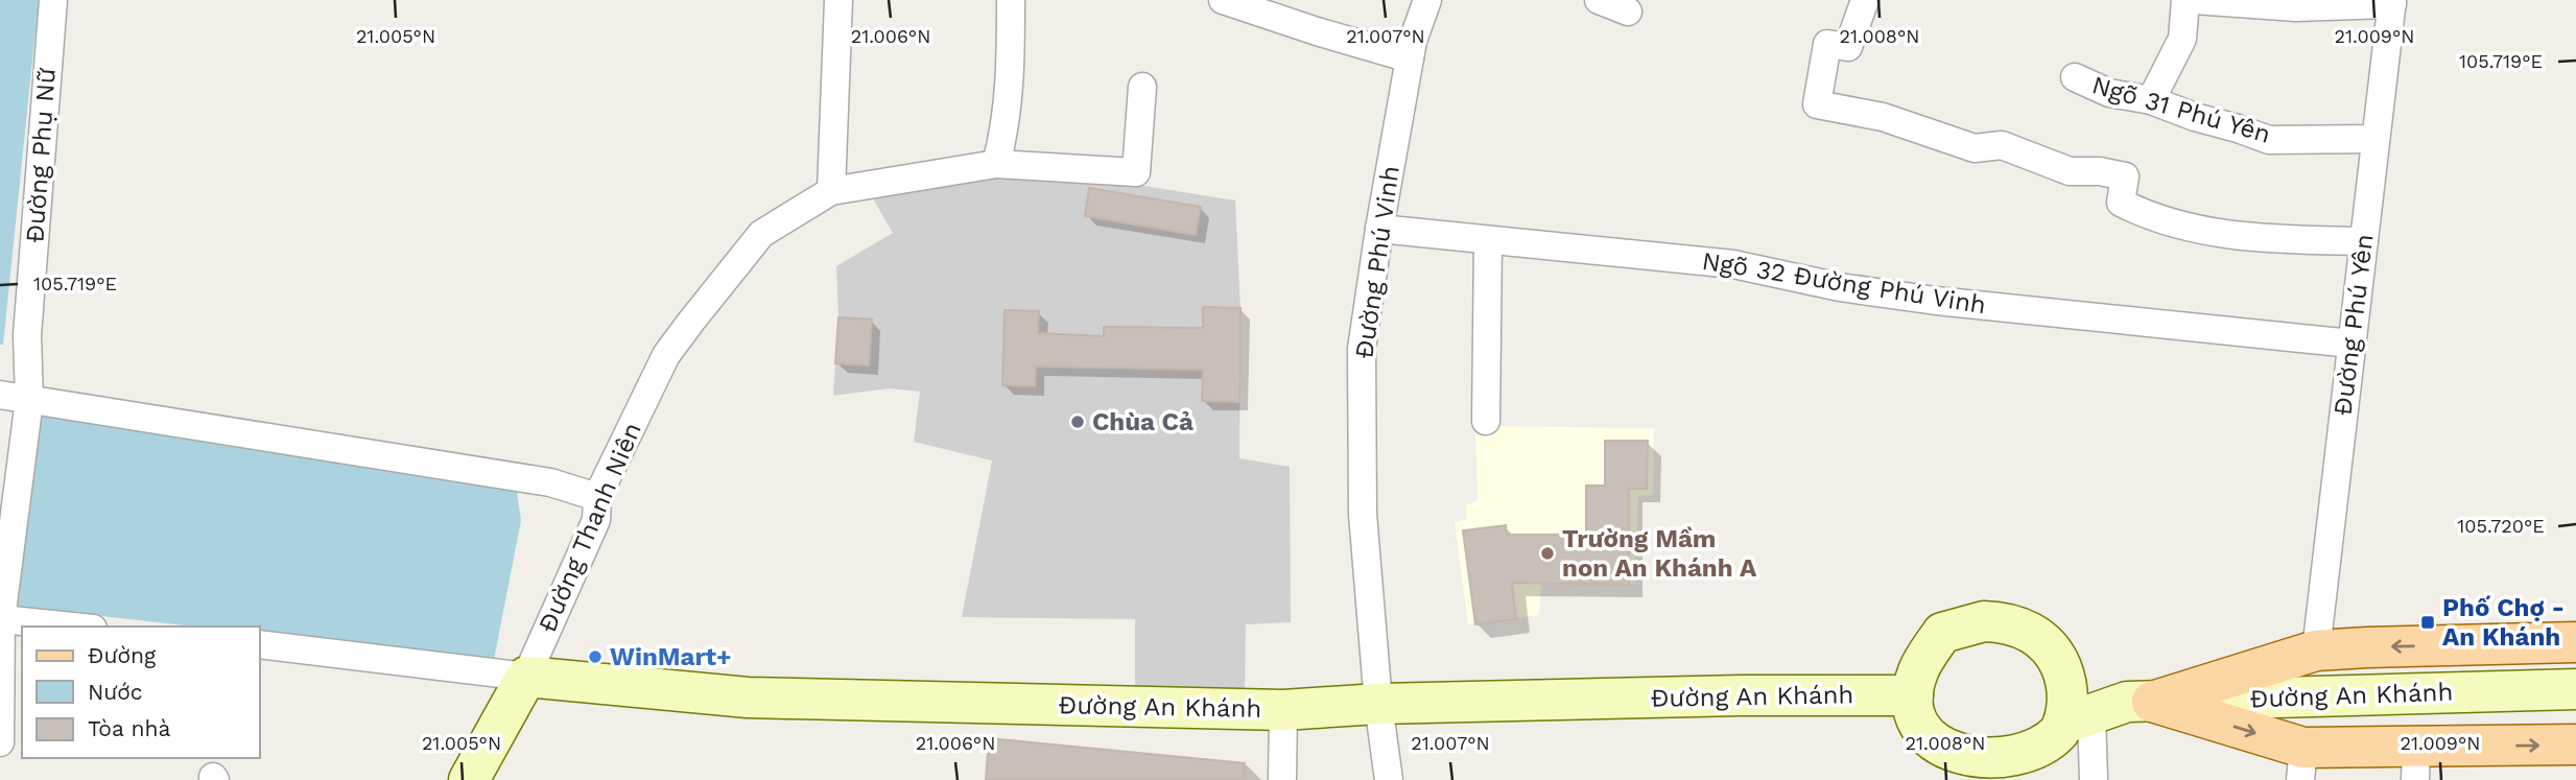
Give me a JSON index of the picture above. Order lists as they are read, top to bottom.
{
  "streets": {
    "street": [
      "Ngõ 31 Phú Yên",
      "Đường Phụ Nữ",
      "Đường Phú Vinh",
      "Ngõ 32 Đường Phú Vinh",
      "Đường Phú Yên",
      "Đường Thanh Niên",
      "Đường An Khánh"
    ]
  },
  "crossings": [
    ["Ngõ 31 Phú Yên", "Đường Phú Yên"],
    ["Đường Phú Vinh", "Ngõ 32 Đường Phú Vinh"],
    ["Đường Phú Vinh", "Đường An Khánh"],
    ["Ngõ 32 Đường Phú Vinh", "Đường Phú Yên"],
    ["Đường Thanh Niên", "Đường An Khánh"]
  ],
  "places": {
    "other": ["Chùa Cả", "Trường Mầm non An Khánh A", "WinMart+"],
    "transit": ["Phố Chợ - An Khánh"]
  },
  "legend": ["Đường", "Nước", "Tòa nhà"],
  "coordinates": [
    "21.005°N",
    "21.006°N",
    "21.007°N",
    "21.008°N",
    "21.009°N",
    "105.719°E",
    "105.720°E"
  ]
}
